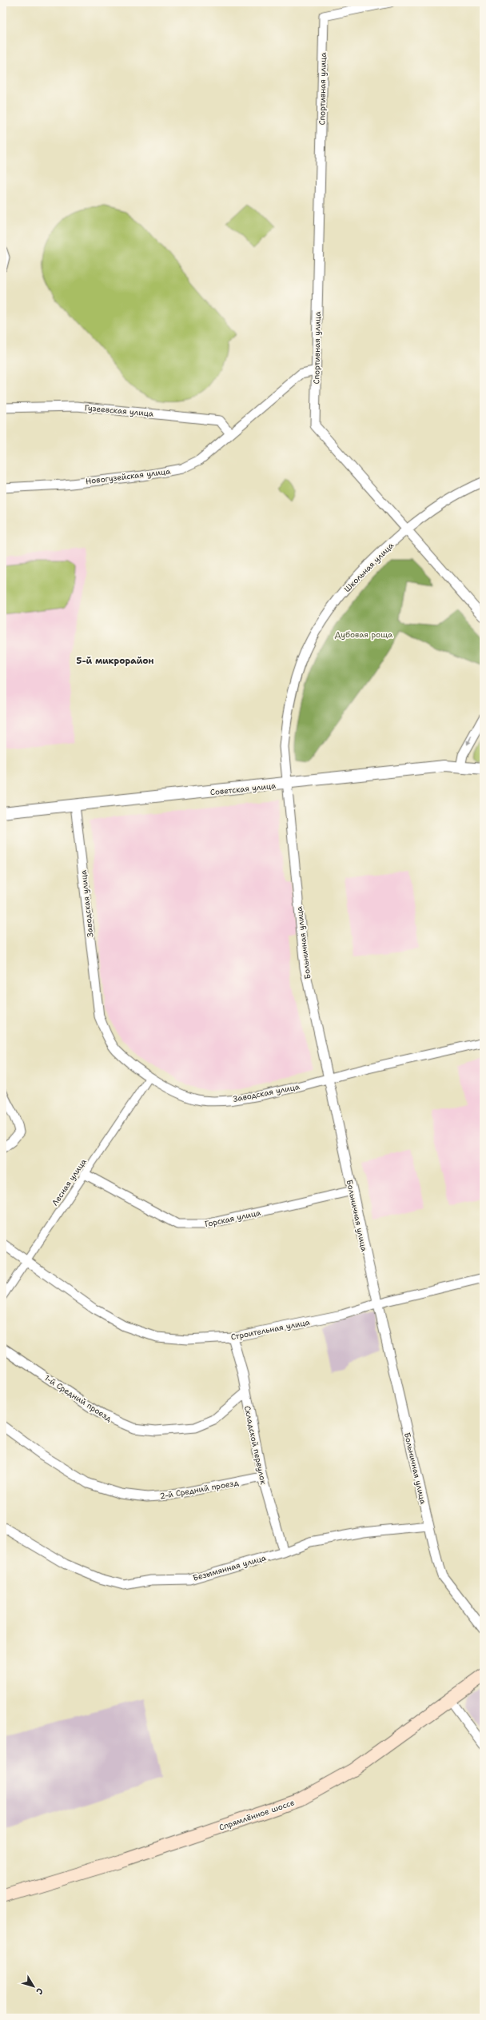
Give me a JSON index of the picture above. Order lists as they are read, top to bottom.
{
  "streets": {
    "main road": ["Спрямлённое шоссе"],
    "street": [
      "Спортивная улица",
      "Гузеевская улица",
      "Новогузейская улица",
      "Школьная улица",
      "Советская улица",
      "Заводская улица",
      "Больничная улица",
      "Лесная улица",
      "Горская улица",
      "Строительная улица",
      "1-й Средний проезд",
      "Складской переулок",
      "2-й Средний проезд",
      "Безымянная улица"
    ]
  },
  "crossings": [
    ["Спортивная улица", "Новогузейская улица"],
    ["Спортивная улица", "Школьная улица"],
    ["Гузеевская улица", "Новогузейская улица"],
    ["Школьная улица", "Советская улица"],
    ["Школьная улица", "Больничная улица"],
    ["Советская улица", "Заводская улица"],
    ["Советская улица", "Больничная улица"],
    ["Заводская улица", "Больничная улица"],
    ["Заводская улица", "Лесная улица"],
    ["Больничная улица", "Горская улица"],
    ["Больничная улица", "Строительная улица"],
    ["Больничная улица", "Безымянная улица"],
    ["Лесная улица", "Горская улица"],
    ["Лесная улица", "Строительная улица"],
    ["Строительная улица", "Складской переулок"],
    ["1-й Средний проезд", "Складской переулок"],
    ["Складской переулок", "2-й Средний проезд"],
    ["Складской переулок", "Безымянная улица"]
  ],
  "districts": ["5-й микрорайон"],
  "parks": ["Дубовая роща"],
  "north": "bottom right"
}
